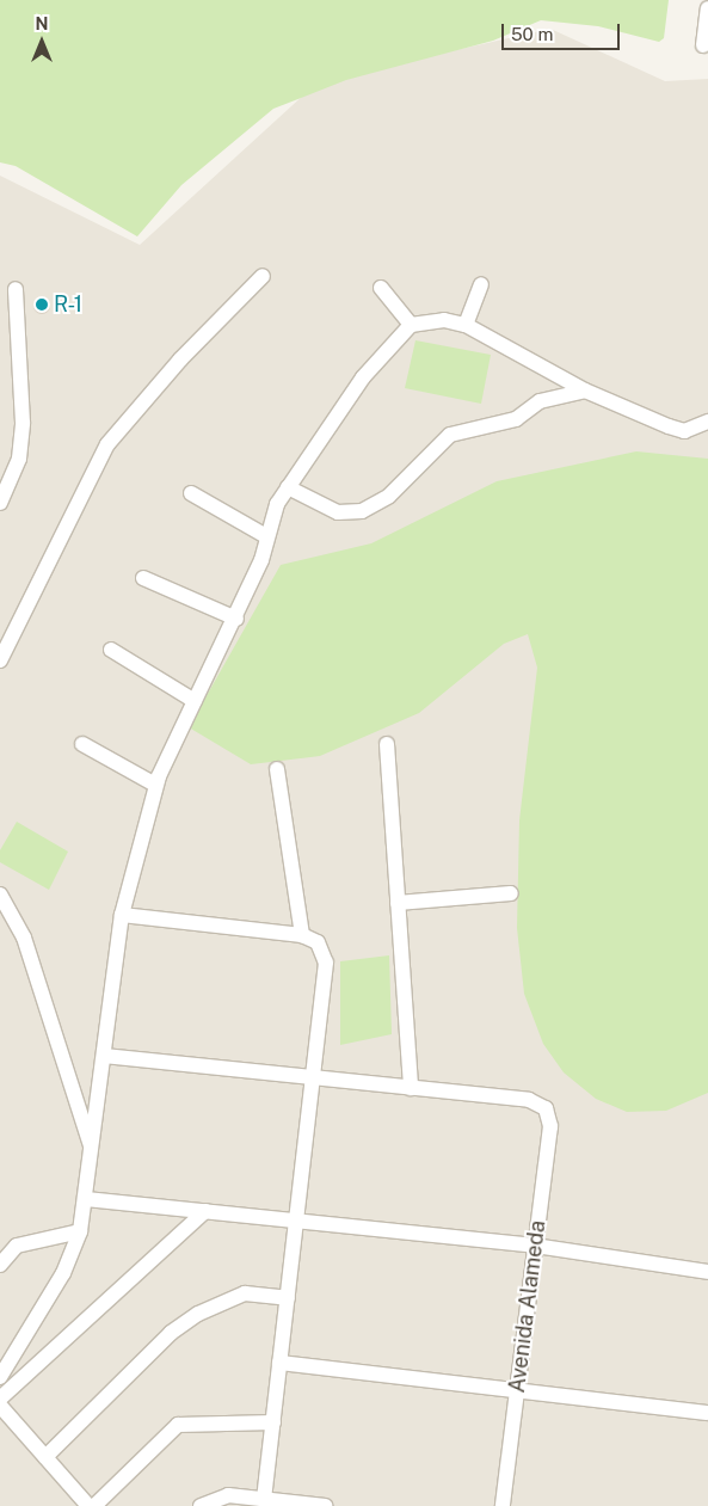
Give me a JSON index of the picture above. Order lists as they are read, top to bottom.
{
  "streets": {
    "street": ["Avenida Alameda"]
  },
  "places": ["R-1"],
  "scale_bar": "50 m",
  "north": "top"
}
